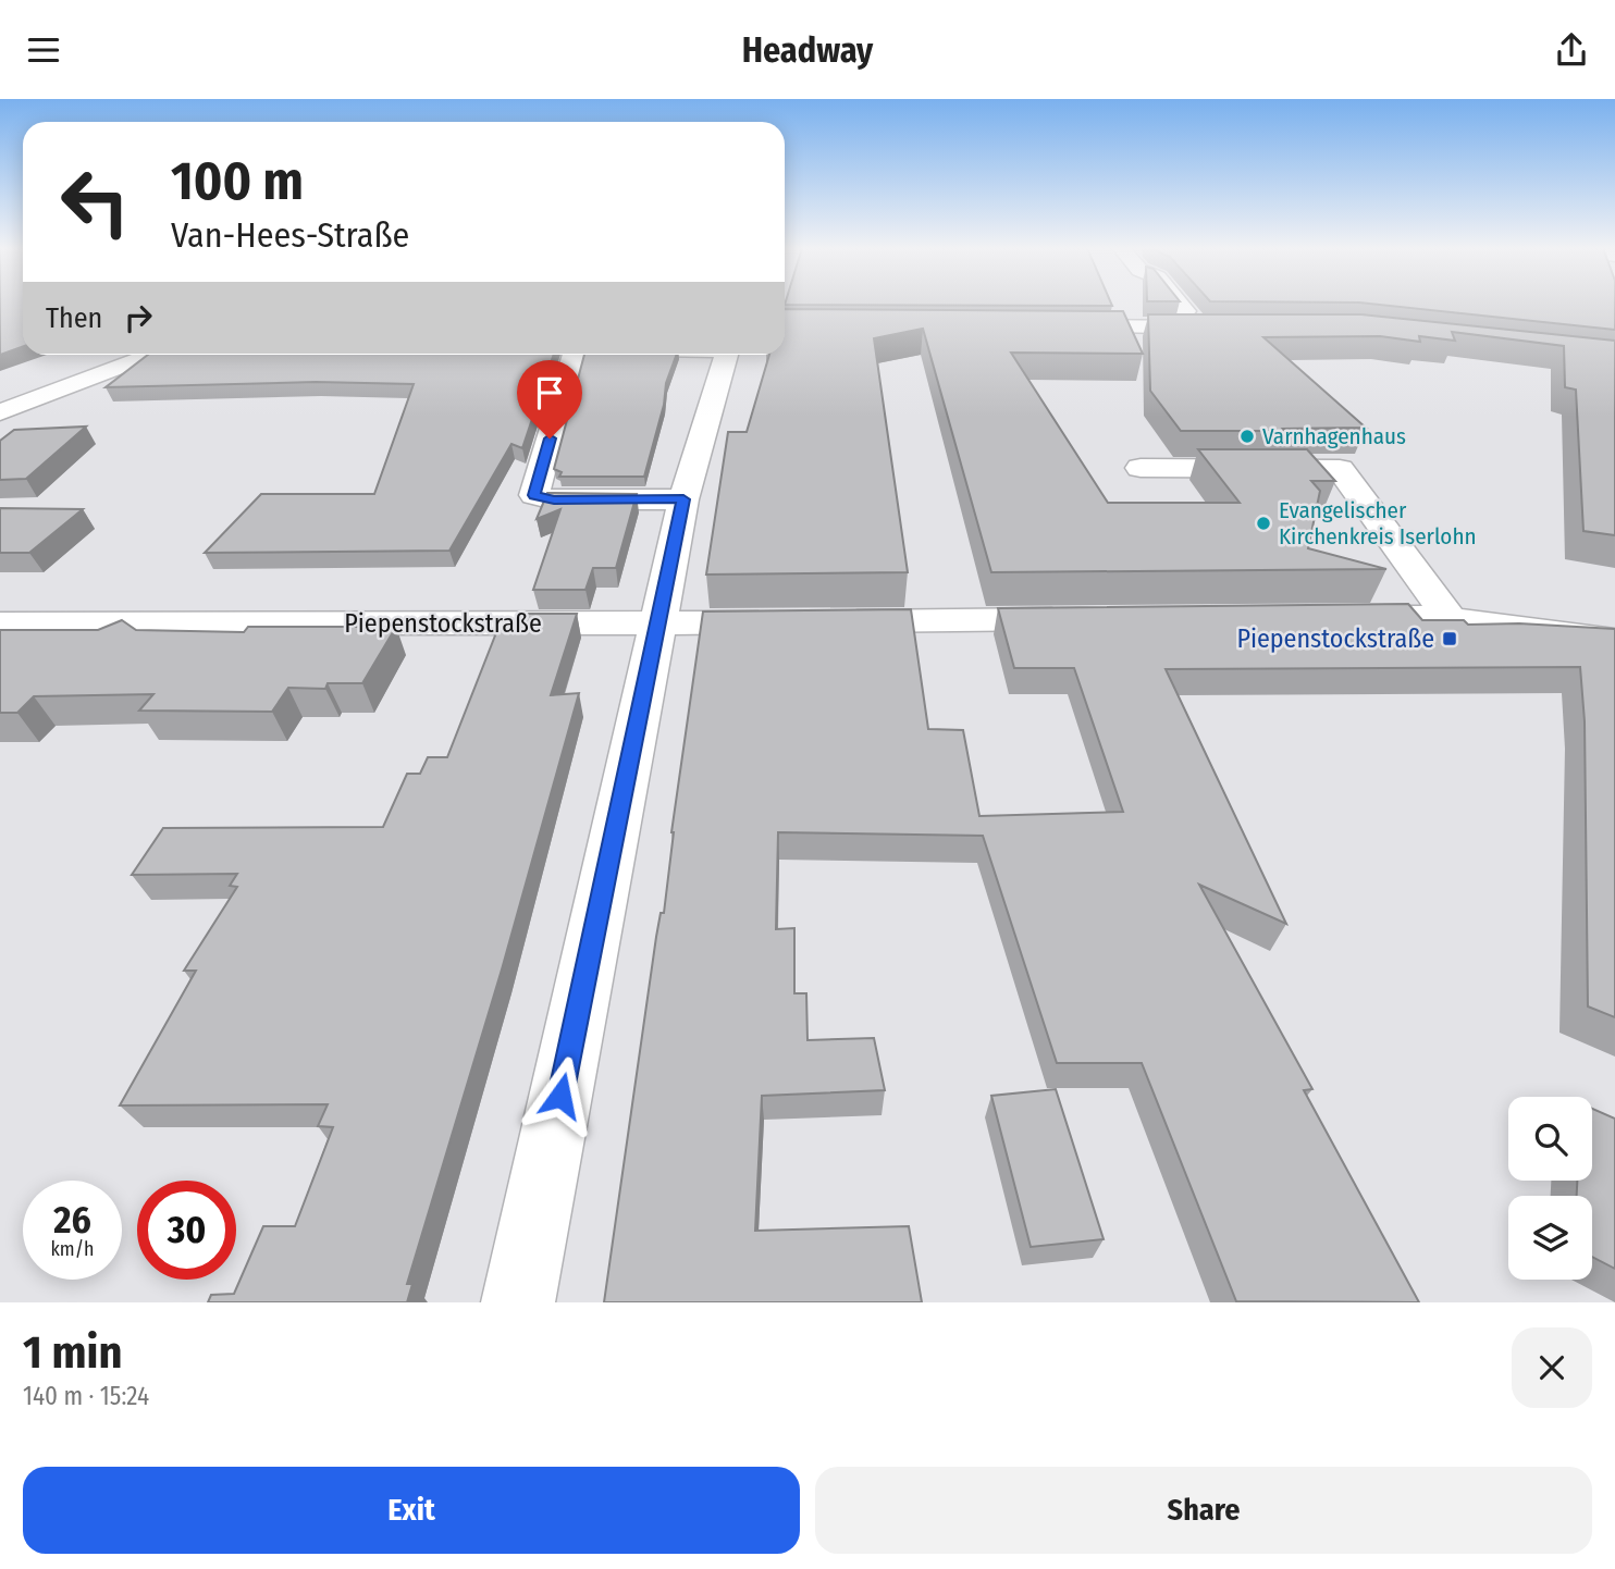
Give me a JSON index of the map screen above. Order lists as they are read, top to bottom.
{
  "streets": {
    "street": ["Piepenstockstraße"]
  },
  "places": {
    "other": ["Varnhagenhaus", "Evangelischer Kirchenkreis Iserlohn"],
    "transit": ["Piepenstockstraße"]
  },
  "page": {
    "header": "Headway",
    "turn": ["100 m", "Van-Hees-Straße"],
    "then": "Then",
    "speed": "26 km/h",
    "limit": "30",
    "heading": ["1 min", "140 m · 15:24"],
    "buttons": ["Exit", "Share"]
  }
}
